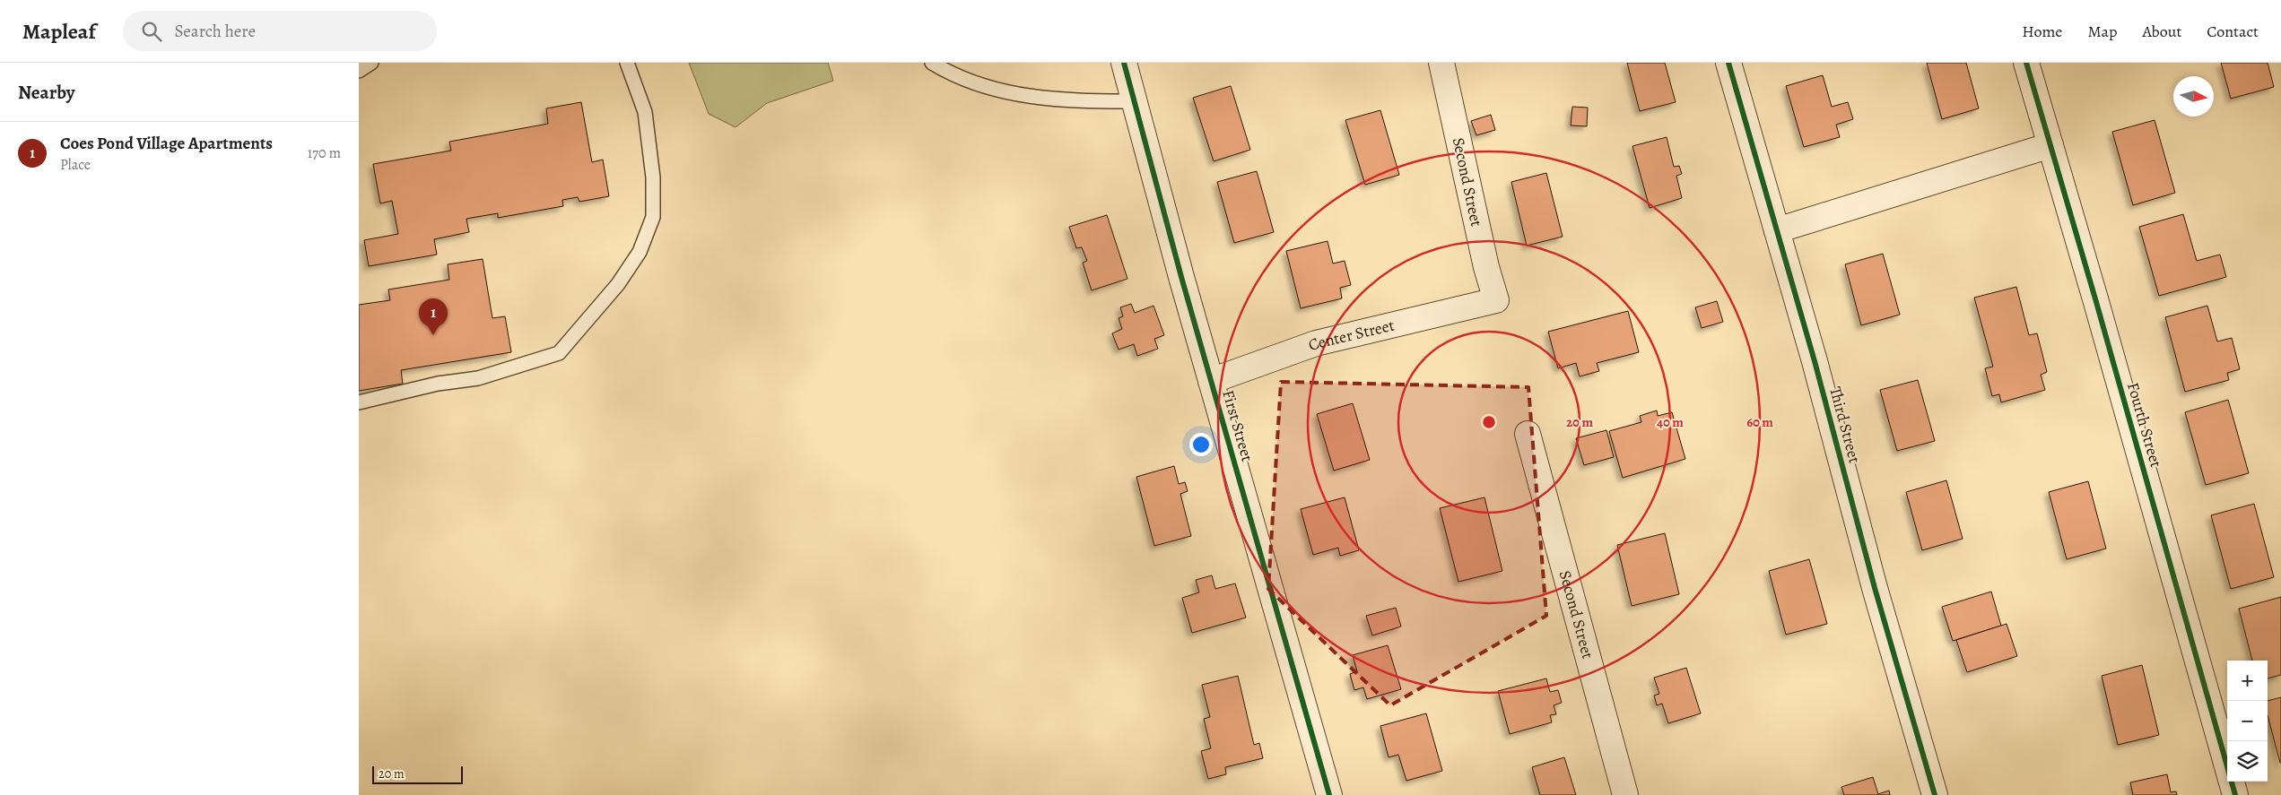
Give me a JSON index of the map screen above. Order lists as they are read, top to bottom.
{
  "streets": {
    "street": [
      "Second Street",
      "Center Street",
      "Third Street",
      "Fourth Street",
      "First Street"
    ]
  },
  "crossings": [
    ["Second Street", "Center Street"],
    ["Center Street", "First Street"]
  ],
  "scale_bar": "20 m",
  "north": "right",
  "page": {
    "header": "Mapleaf",
    "search": "Search here",
    "nav": [
      "Home",
      "Map",
      "About",
      "Contact"
    ],
    "heading": "Nearby",
    "list": [
      {
        "mark": "1",
        "name": "Coes Pond Village Apartments",
        "note": "Place",
        "value": "170 m"
      }
    ],
    "pins": "1",
    "map_buttons": ["+", "−"],
    "scale": "20 m"
  },
  "rings": ["20 m", "40 m", "60 m"]
}
